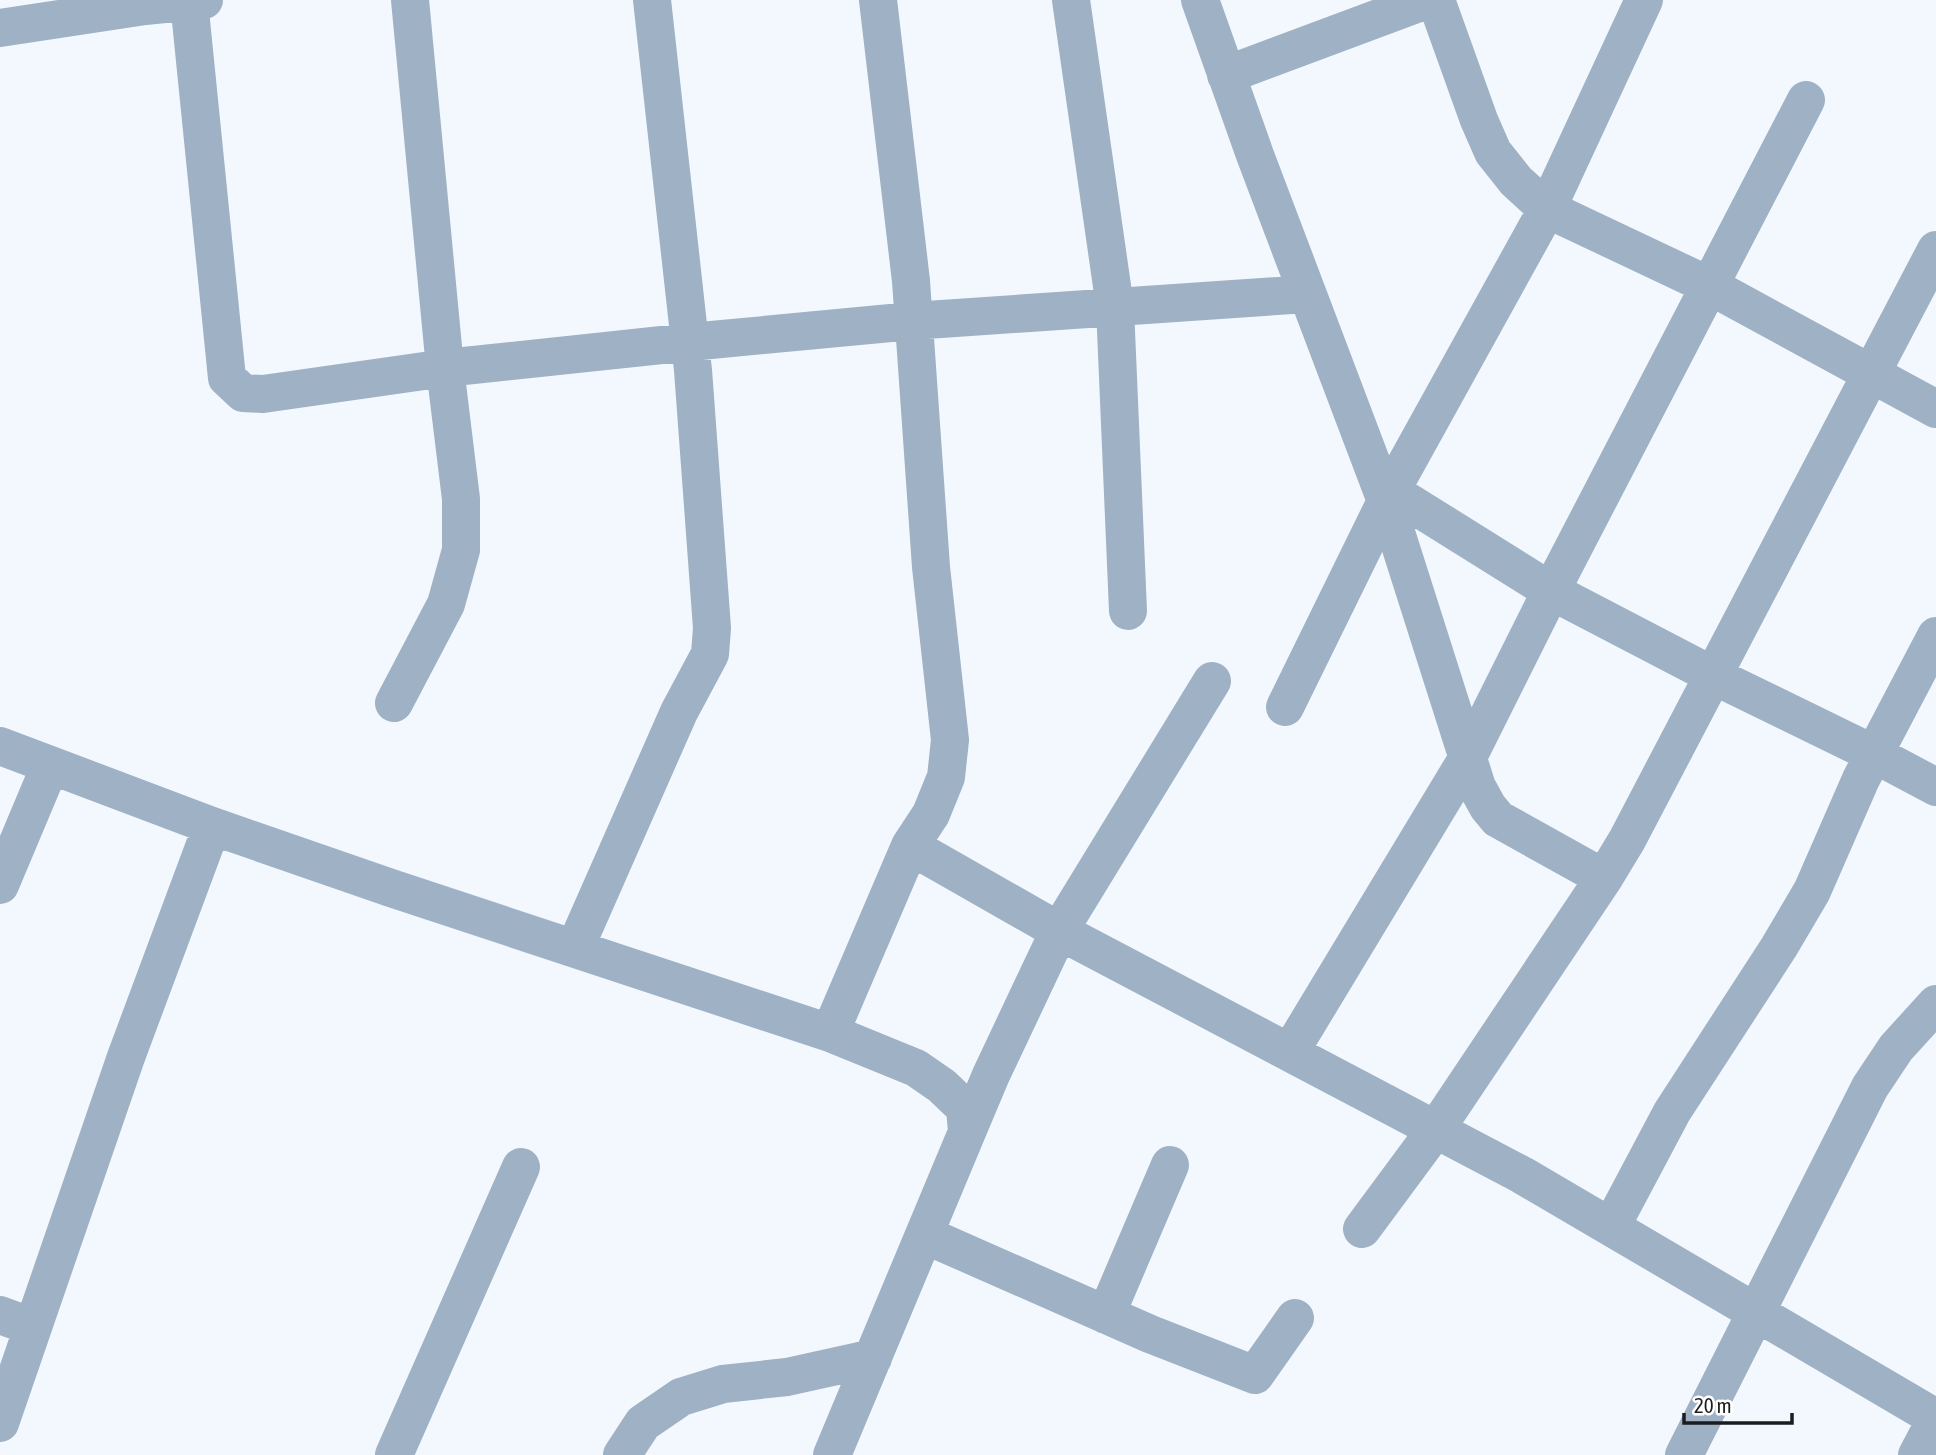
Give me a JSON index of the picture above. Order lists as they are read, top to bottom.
{
  "scale_bar": "20 m"
}
